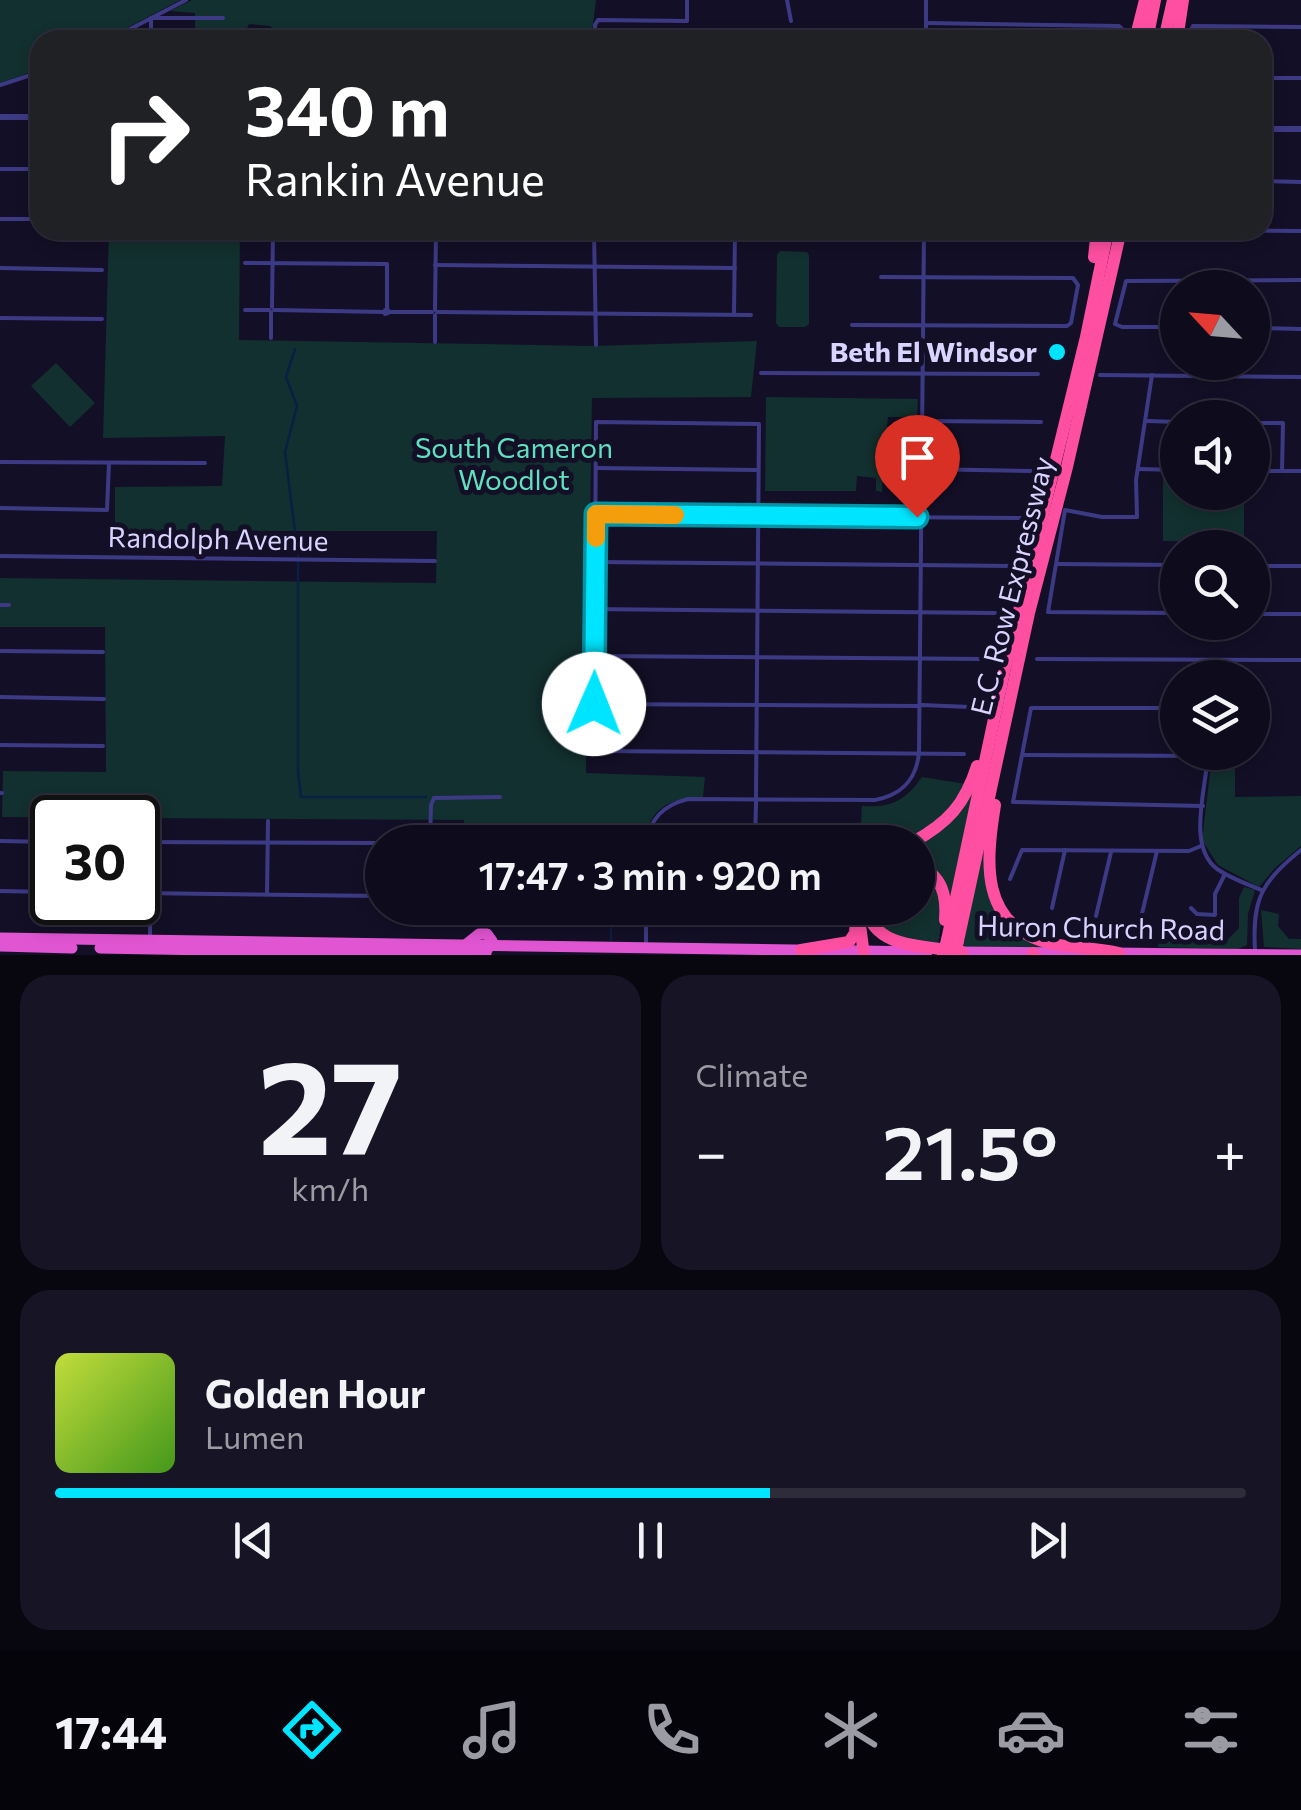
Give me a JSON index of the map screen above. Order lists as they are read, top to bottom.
{
  "streets": {
    "highway": ["E.C. Row Expressway", "Huron Church Road"],
    "street": ["Randolph Avenue"]
  },
  "crossings": [
    ["E.C. Row Expressway", "Huron Church Road"]
  ],
  "parks": ["South Cameron Woodlot"],
  "places": ["Beth El Windsor"],
  "north": "top left",
  "page": {
    "turn": ["340 m", "Rankin Avenue"],
    "limit": "30",
    "trip": "17:47 · 3 min · 920 m",
    "tile": [
      ["27", "km/h"],
      "Climate"
    ],
    "heat": ["−", "21.5°", "+"],
    "song": ["Golden Hour", "Lumen"],
    "tabs": "17:44"
  }
}
